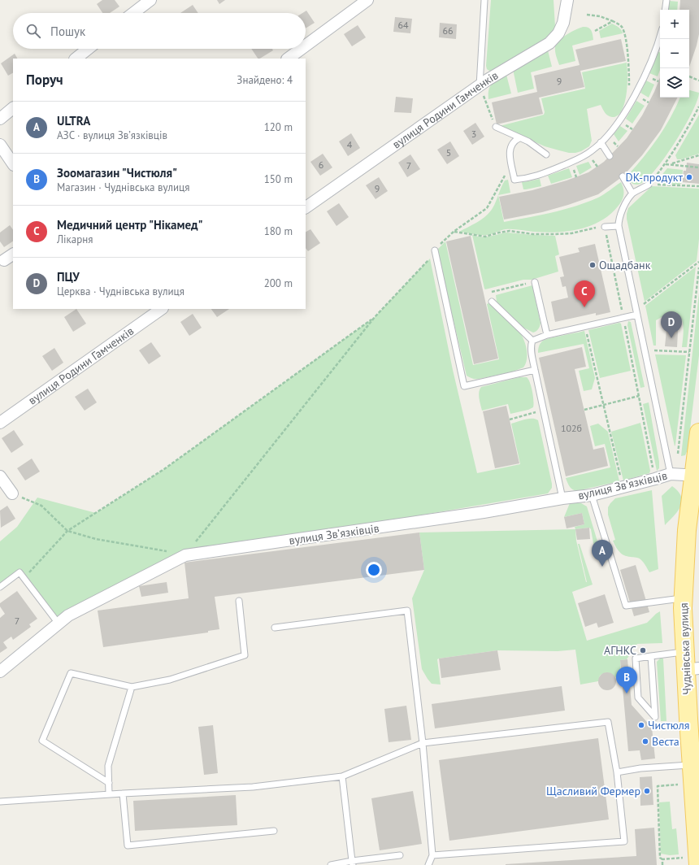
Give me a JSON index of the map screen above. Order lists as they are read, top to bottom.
{
  "streets": {
    "main road": ["Чуднівська вулиця"],
    "street": ["вулиця Родини Гамченків", "вулиця Звʼязківців"]
  },
  "crossings": [
    ["вулиця Звʼязківців", "Чуднівська вулиця"]
  ],
  "places": [
    "DK-продукт",
    "Ощадбанк",
    "АГНКС",
    "Чистюля",
    "Веста",
    "Щасливий Фермер"
  ],
  "house_numbers": [
    "64",
    "66",
    "9",
    "3",
    "4",
    "5",
    "6",
    "7",
    "9",
    "102б",
    "7"
  ],
  "page": {
    "map_buttons": ["+", "−"],
    "search": "Пошук",
    "heading": ["Поруч", "Знайдено: 4"],
    "list": [
      {
        "mark": "A",
        "name": "ULTRA",
        "note": "АЗС · вулиця Звʼязківців",
        "value": "120 m"
      },
      {
        "mark": "B",
        "name": "Зоомагазин \"Чистюля\"",
        "note": "Магазин · Чуднівська вулиця",
        "value": "150 m"
      },
      {
        "mark": "C",
        "name": "Медичний центр \"Нікамед\"",
        "note": "Лікарня",
        "value": "180 m"
      },
      {
        "mark": "D",
        "name": "ПЦУ",
        "note": "Церква · Чуднівська вулиця",
        "value": "200 m"
      }
    ],
    "pins": [
      "C",
      "D",
      "A",
      "B"
    ]
  }
}
